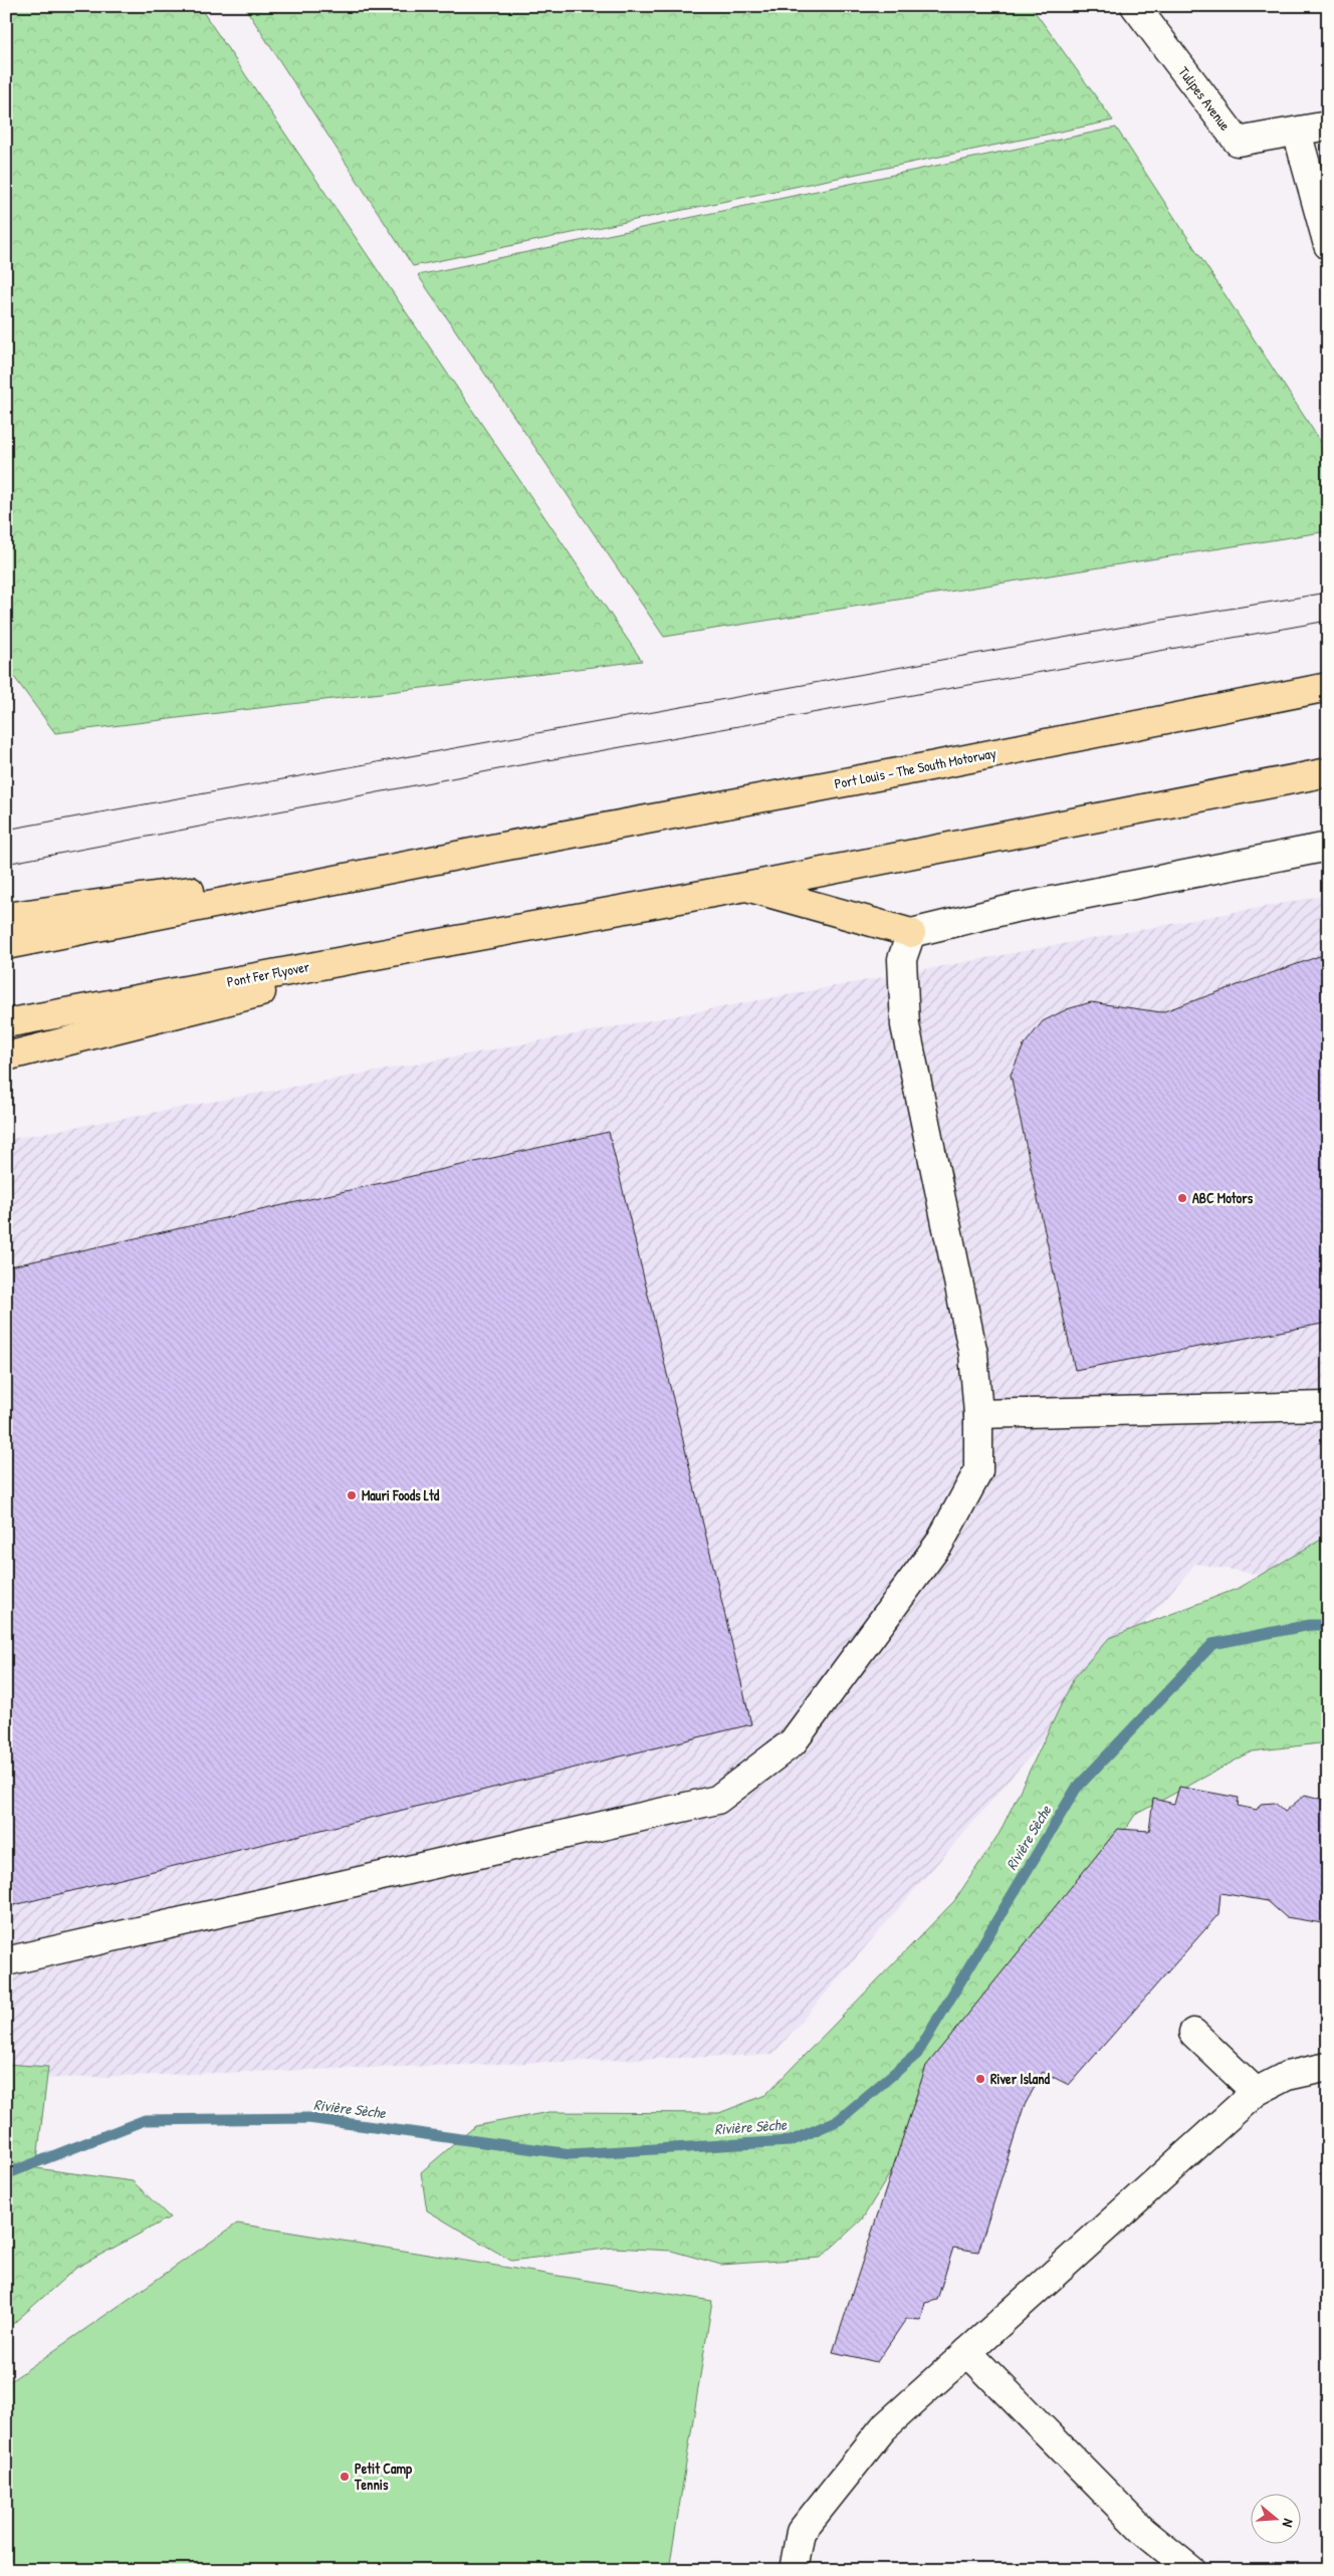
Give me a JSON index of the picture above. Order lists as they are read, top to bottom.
{
  "streets": {
    "highway": ["Port Louis – The South Motorway", "Pont Fer Flyover"],
    "street": ["Tulipes Avenue"]
  },
  "water": ["Rivière Sèche"],
  "places": [
    "ABC Motors",
    "Mauri Foods Ltd",
    "River Island",
    "Petit Camp Tennis"
  ],
  "north": "right"
}
